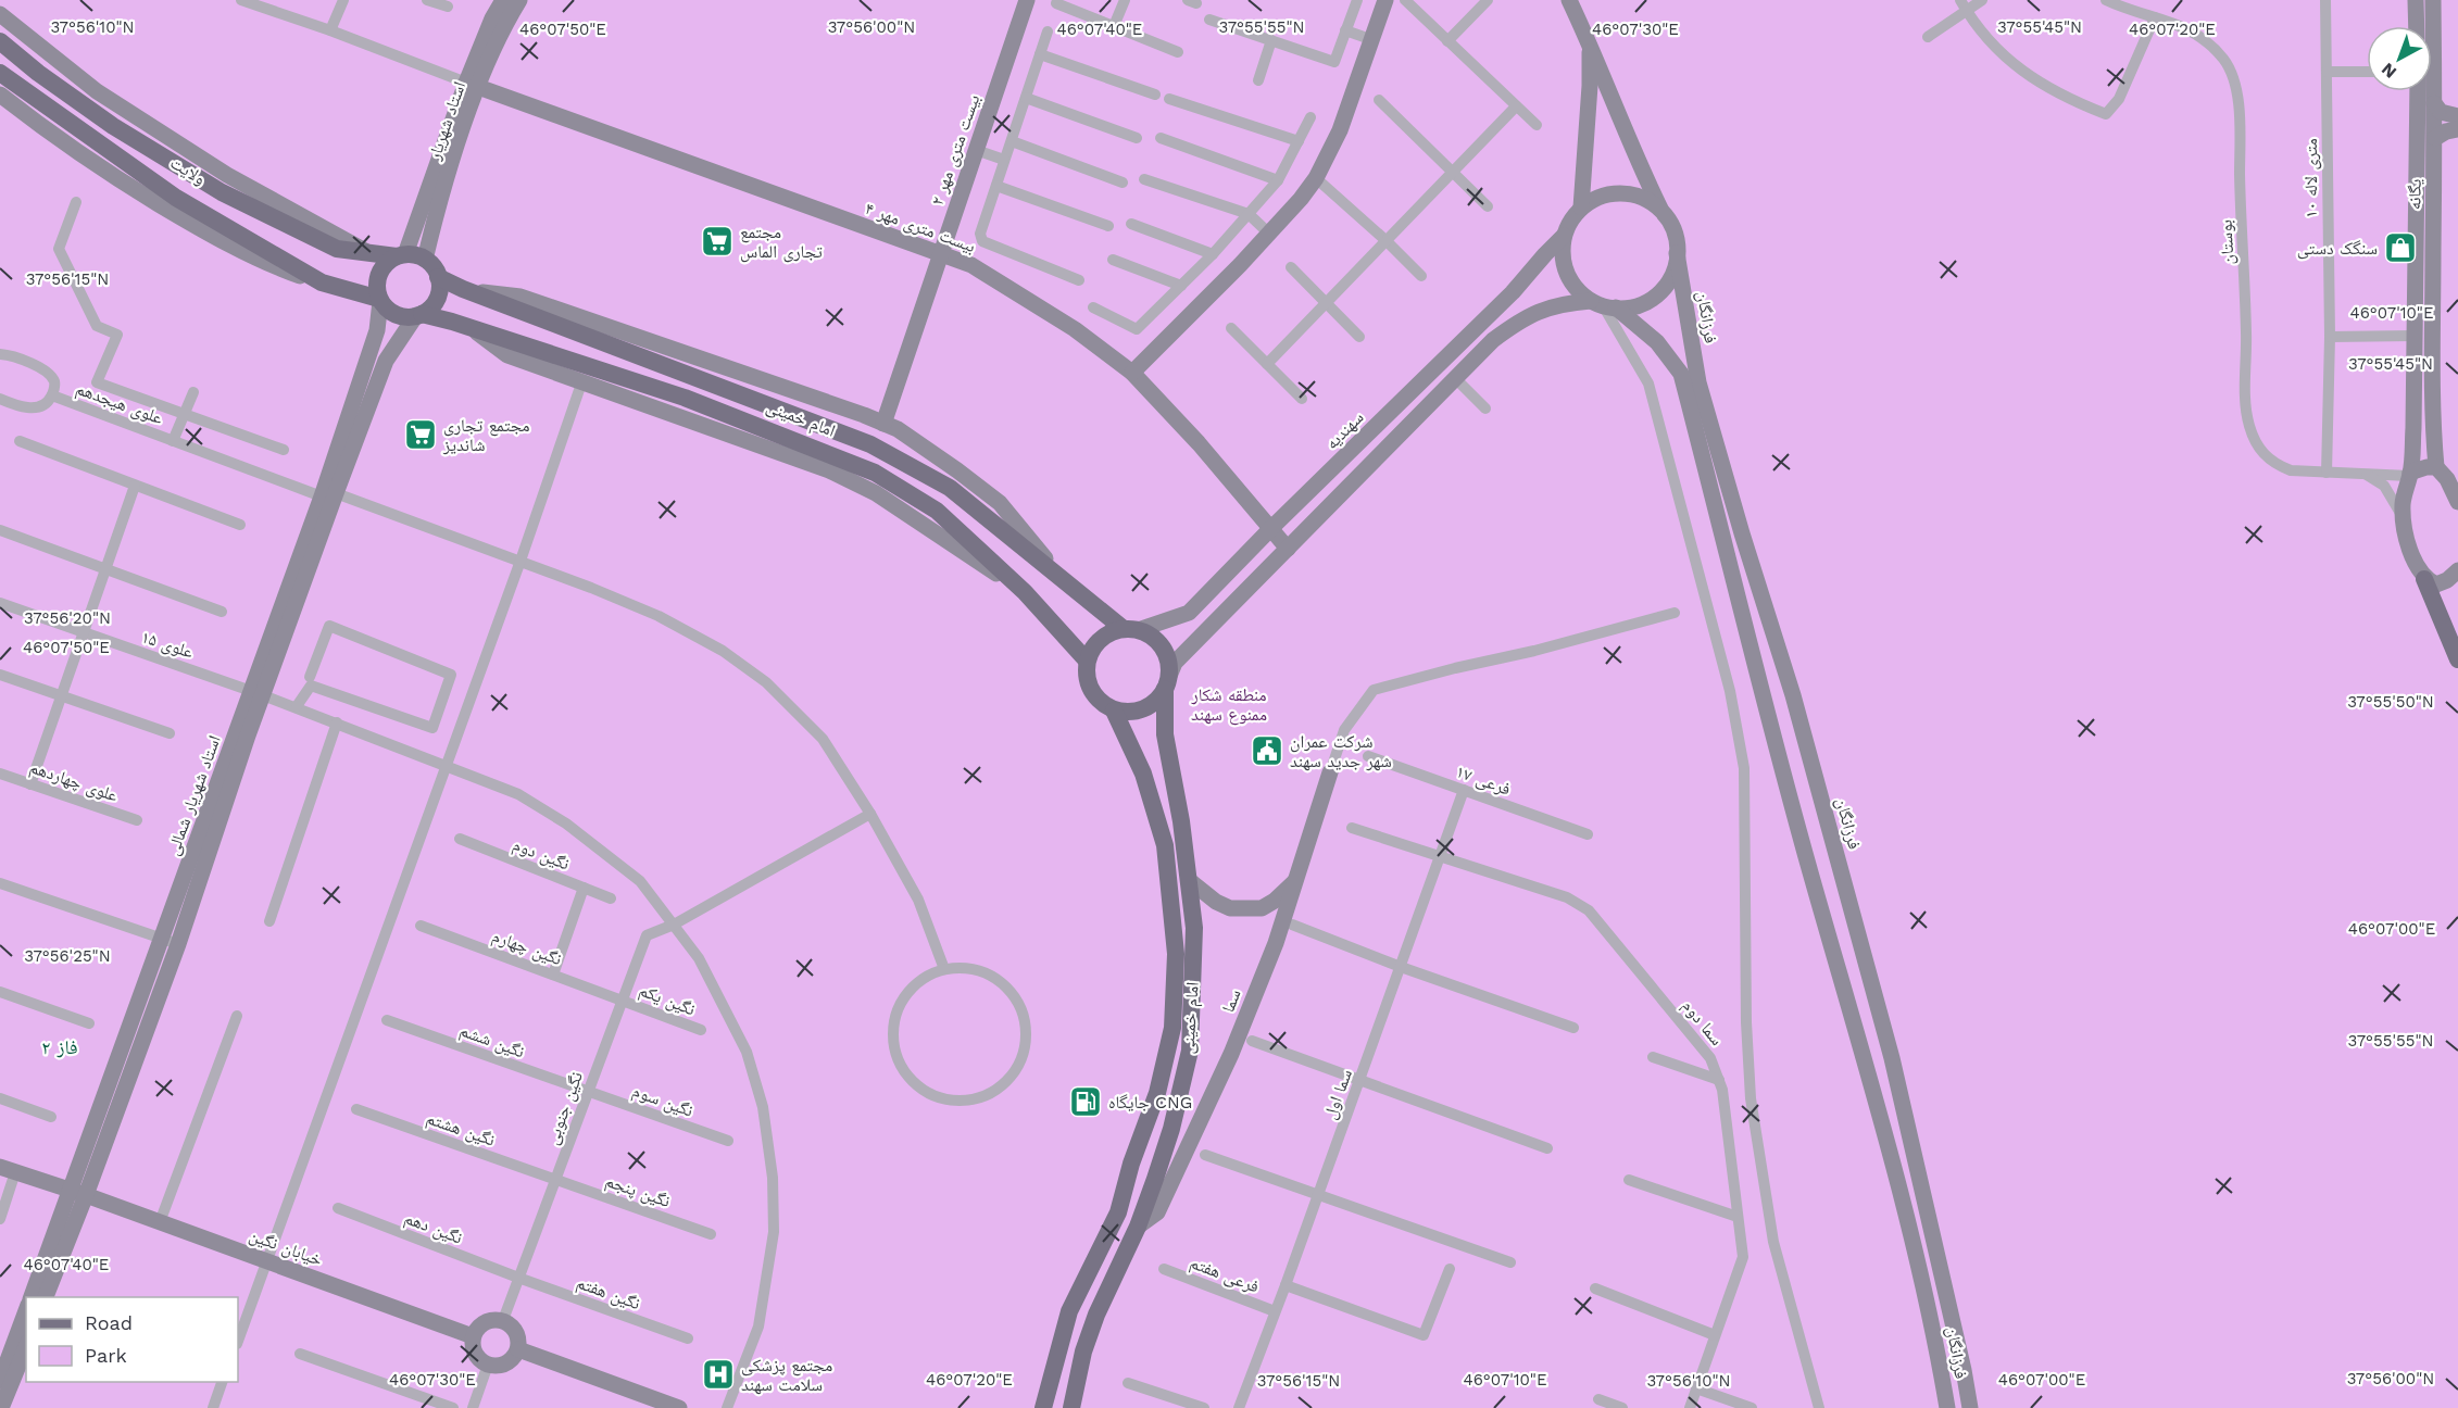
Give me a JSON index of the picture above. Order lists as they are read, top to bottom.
{
  "streets": {
    "main road": [
      "استاد شهریار",
      "بیست متری مهر ۲",
      "ولایت",
      "یگانه",
      "بیست متری مهر ۴",
      "فرزانگان",
      "امام خمینی",
      "سهندیه",
      "استاد شهریار شمالی",
      "سما",
      "خیابان نگین"
    ],
    "street": [
      "۱۰ متری لاله",
      "بوستان",
      "علوی هیجدهم",
      "علوی ۱۵",
      "فرعی ۱۷",
      "علوی چهاردهم",
      "نگین دوم",
      "نگین چهارم",
      "نگین یکم",
      "سما دوم",
      "نگین ششم",
      "سما اول",
      "نگین سوم",
      "نگین جنوبی",
      "نگین هشتم",
      "نگین پنجم",
      "نگین دهم",
      "فرعی هفتم",
      "نگین هفتم"
    ]
  },
  "crossings": [
    ["استاد شهریار", "ولایت"],
    ["استاد شهریار", "بیست متری مهر ۴"],
    ["استاد شهریار", "امام خمینی"],
    ["استاد شهریار", "استاد شهریار شمالی"],
    ["بیست متری مهر ۲", "بیست متری مهر ۴"],
    ["ولایت", "امام خمینی"],
    ["ولایت", "استاد شهریار شمالی"],
    ["۱۰ متری لاله", "بوستان"],
    ["یگانه", "بوستان"],
    ["بیست متری مهر ۴", "سهندیه"],
    ["فرزانگان", "سهندیه"],
    ["علوی هیجدهم", "استاد شهریار شمالی"],
    ["علوی هیجدهم", "نگین جنوبی"],
    ["امام خمینی", "سهندیه"],
    ["امام خمینی", "استاد شهریار شمالی"],
    ["امام خمینی", "سما"],
    ["علوی ۱۵", "استاد شهریار شمالی"],
    ["علوی ۱۵", "نگین جنوبی"],
    ["فرعی ۱۷", "سما اول"],
    ["استاد شهریار شمالی", "خیابان نگین"],
    ["نگین چهارم", "نگین یکم"],
    ["نگین چهارم", "نگین جنوبی"],
    ["نگین یکم", "نگین جنوبی"],
    ["سما دوم", "سما اول"],
    ["نگین ششم", "نگین سوم"],
    ["نگین ششم", "نگین جنوبی"],
    ["سما اول", "فرعی هفتم"],
    ["نگین سوم", "نگین جنوبی"],
    ["نگین جنوبی", "نگین هشتم"],
    ["نگین جنوبی", "نگین پنجم"],
    ["نگین جنوبی", "نگین دهم"],
    ["نگین جنوبی", "خیابان نگین"],
    ["نگین جنوبی", "نگین هفتم"],
    ["نگین هشتم", "نگین پنجم"],
    ["نگین دهم", "نگین هفتم"]
  ],
  "districts": ["فاز ۲"],
  "parks": ["منطقه شکار ممنوع سهند"],
  "places": {
    "supermarket": ["مجتمع تجاری الماس", "مجتمع تجاری شاندیز"],
    "shop": ["سنگک دستی"],
    "public building": ["شرکت عمران شهر جدید سهند"],
    "fuel station": ["جایگاه CNG"],
    "hospital": ["مجتمع پزشکی سلامت سهند"]
  },
  "legend": ["Road", "Park"],
  "north": "bottom left",
  "coordinates": [
    "37°56'10\"N",
    "37°56'00\"N",
    "37°55'55\"N",
    "37°55'45\"N",
    "46°07'20\"E",
    "46°07'50\"E",
    "46°07'40\"E",
    "46°07'30\"E",
    "37°56'15\"N",
    "46°07'10\"E",
    "37°56'20\"N",
    "37°55'50\"N",
    "46°07'00\"E",
    "37°56'25\"N"
  ]
}
